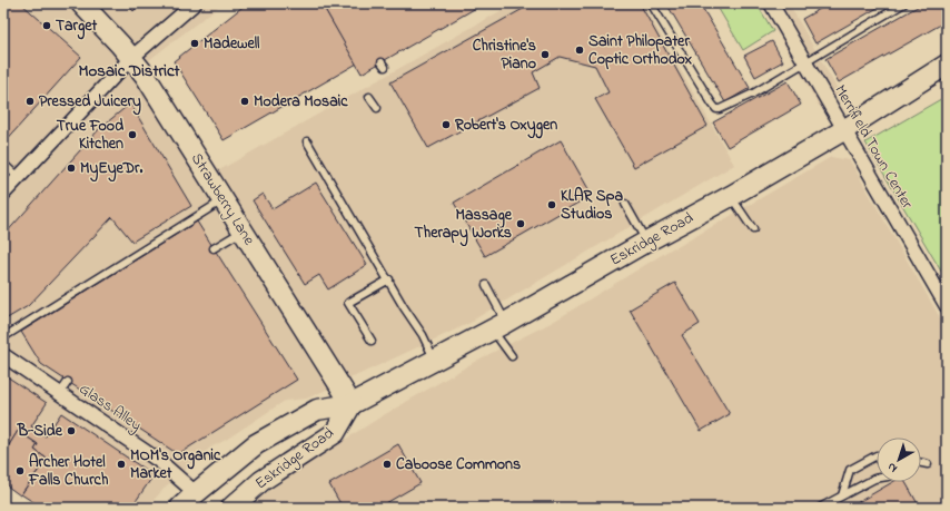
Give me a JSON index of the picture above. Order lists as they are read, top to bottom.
{
  "streets": {
    "street": [
      "Merrifield Town Center",
      "Strawberry Lane",
      "Eskridge Road",
      "Glass Alley"
    ]
  },
  "crossings": [
    ["Merrifield Town Center", "Eskridge Road"],
    ["Strawberry Lane", "Eskridge Road"],
    ["Eskridge Road", "Glass Alley"]
  ],
  "districts": ["Mosaic District"],
  "places": [
    "Target",
    "Madewell",
    "Saint Philopater Coptic Orthodox",
    "Christine's Piano",
    "Pressed Juicery",
    "Modera Mosaic",
    "Robert's Oxygen",
    "True Food Kitchen",
    "MyEyeDr.",
    "KLAR Spa Studios",
    "Massage Therapy Works",
    "B-Side",
    "MOM's Organic Market",
    "Caboose Commons",
    "Archer Hotel Falls Church"
  ],
  "north": "bottom left"
}
